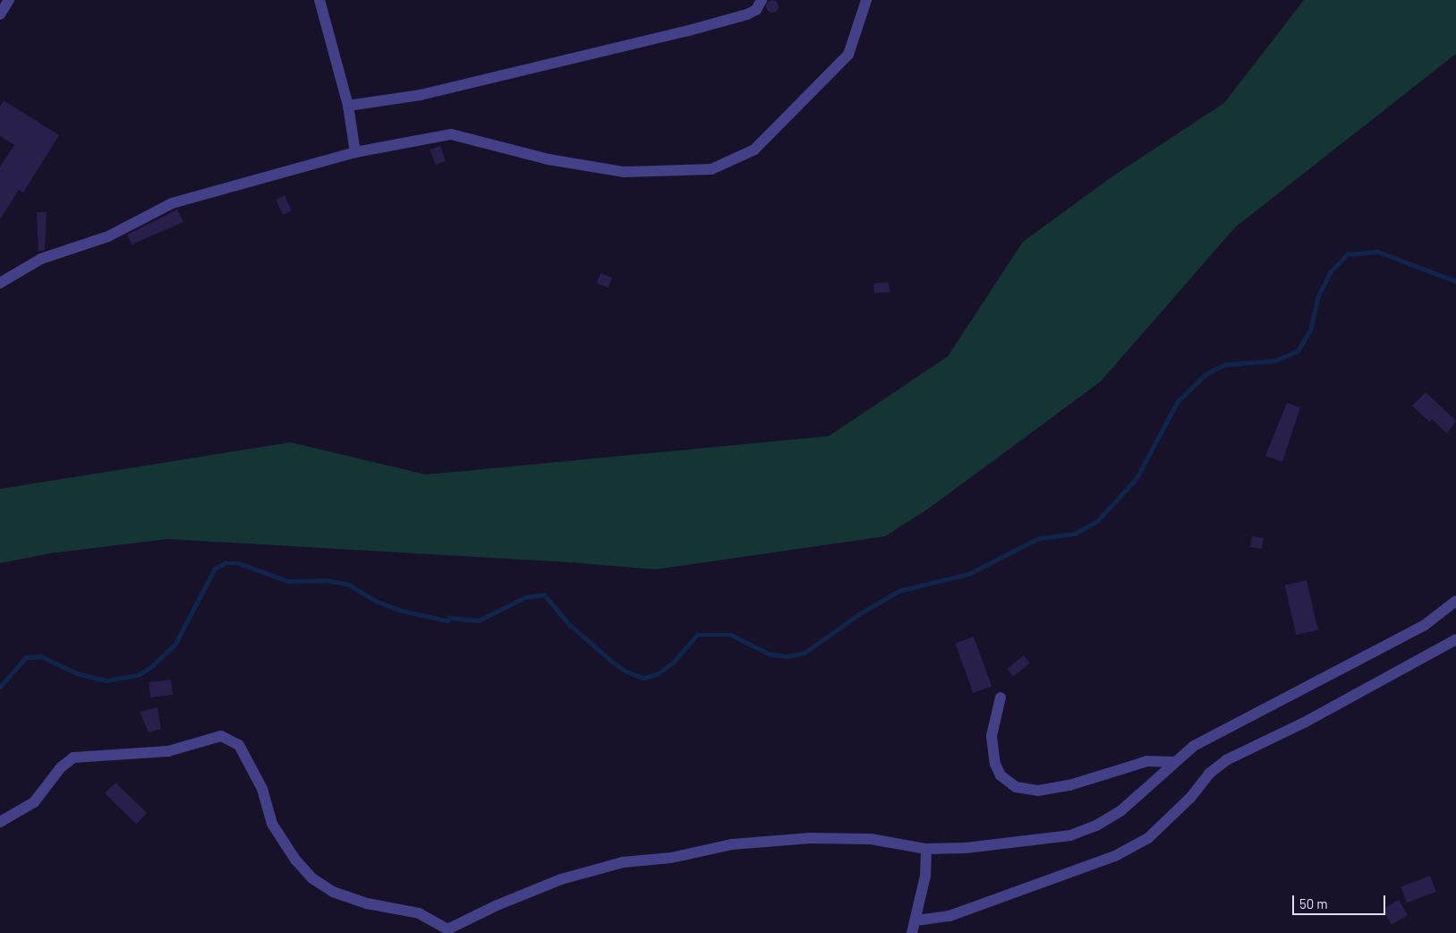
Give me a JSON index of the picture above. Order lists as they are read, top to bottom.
{
  "scale_bar": "50 m"
}
